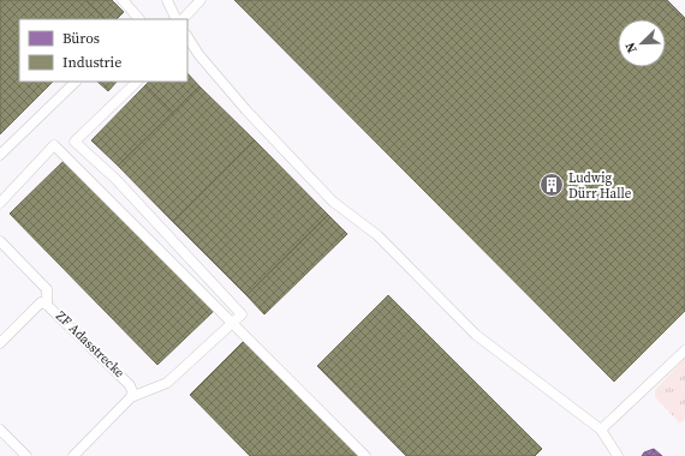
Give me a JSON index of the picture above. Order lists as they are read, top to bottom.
{
  "streets": {
    "lane": ["ZF Adasstrecke"]
  },
  "places": {
    "building": ["Ludwig Dürr Halle"]
  },
  "legend": ["Büros", "Industrie"],
  "north": "bottom left"
}
